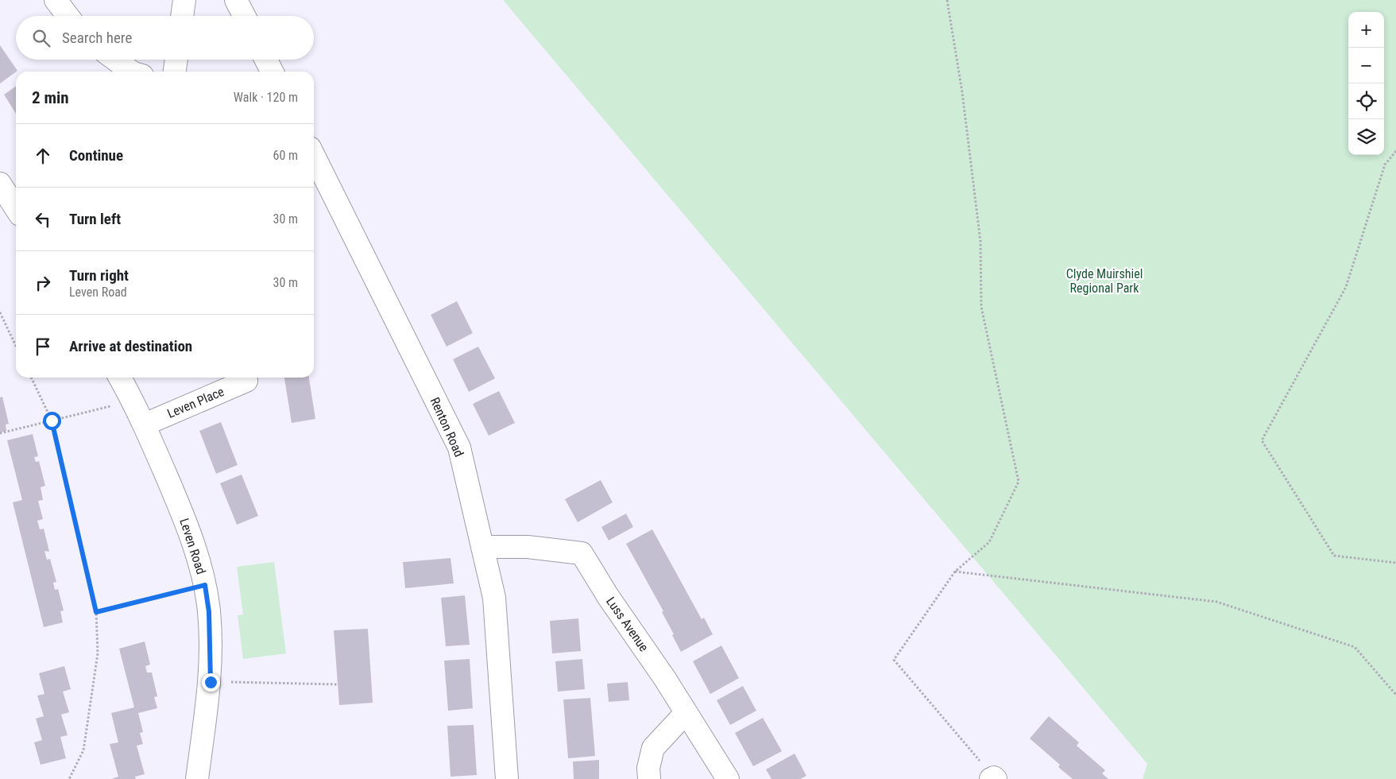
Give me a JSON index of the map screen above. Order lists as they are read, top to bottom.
{
  "streets": {
    "street": [
      "Leven Place",
      "Renton Road",
      "Leven Road",
      "Luss Avenue"
    ]
  },
  "crossings": [
    ["Leven Place", "Leven Road"],
    ["Renton Road", "Luss Avenue"]
  ],
  "parks": ["Clyde Muirshiel Regional Park"],
  "page": {
    "map_buttons": ["+", "−"],
    "search": "Search here",
    "heading": ["2 min", "Walk · 120 m"],
    "list": [
      ["Continue", "60 m"],
      ["Turn left", "30 m"],
      ["Turn right", "Leven Road", "30 m"],
      "Arrive at destination"
    ]
  }
}
